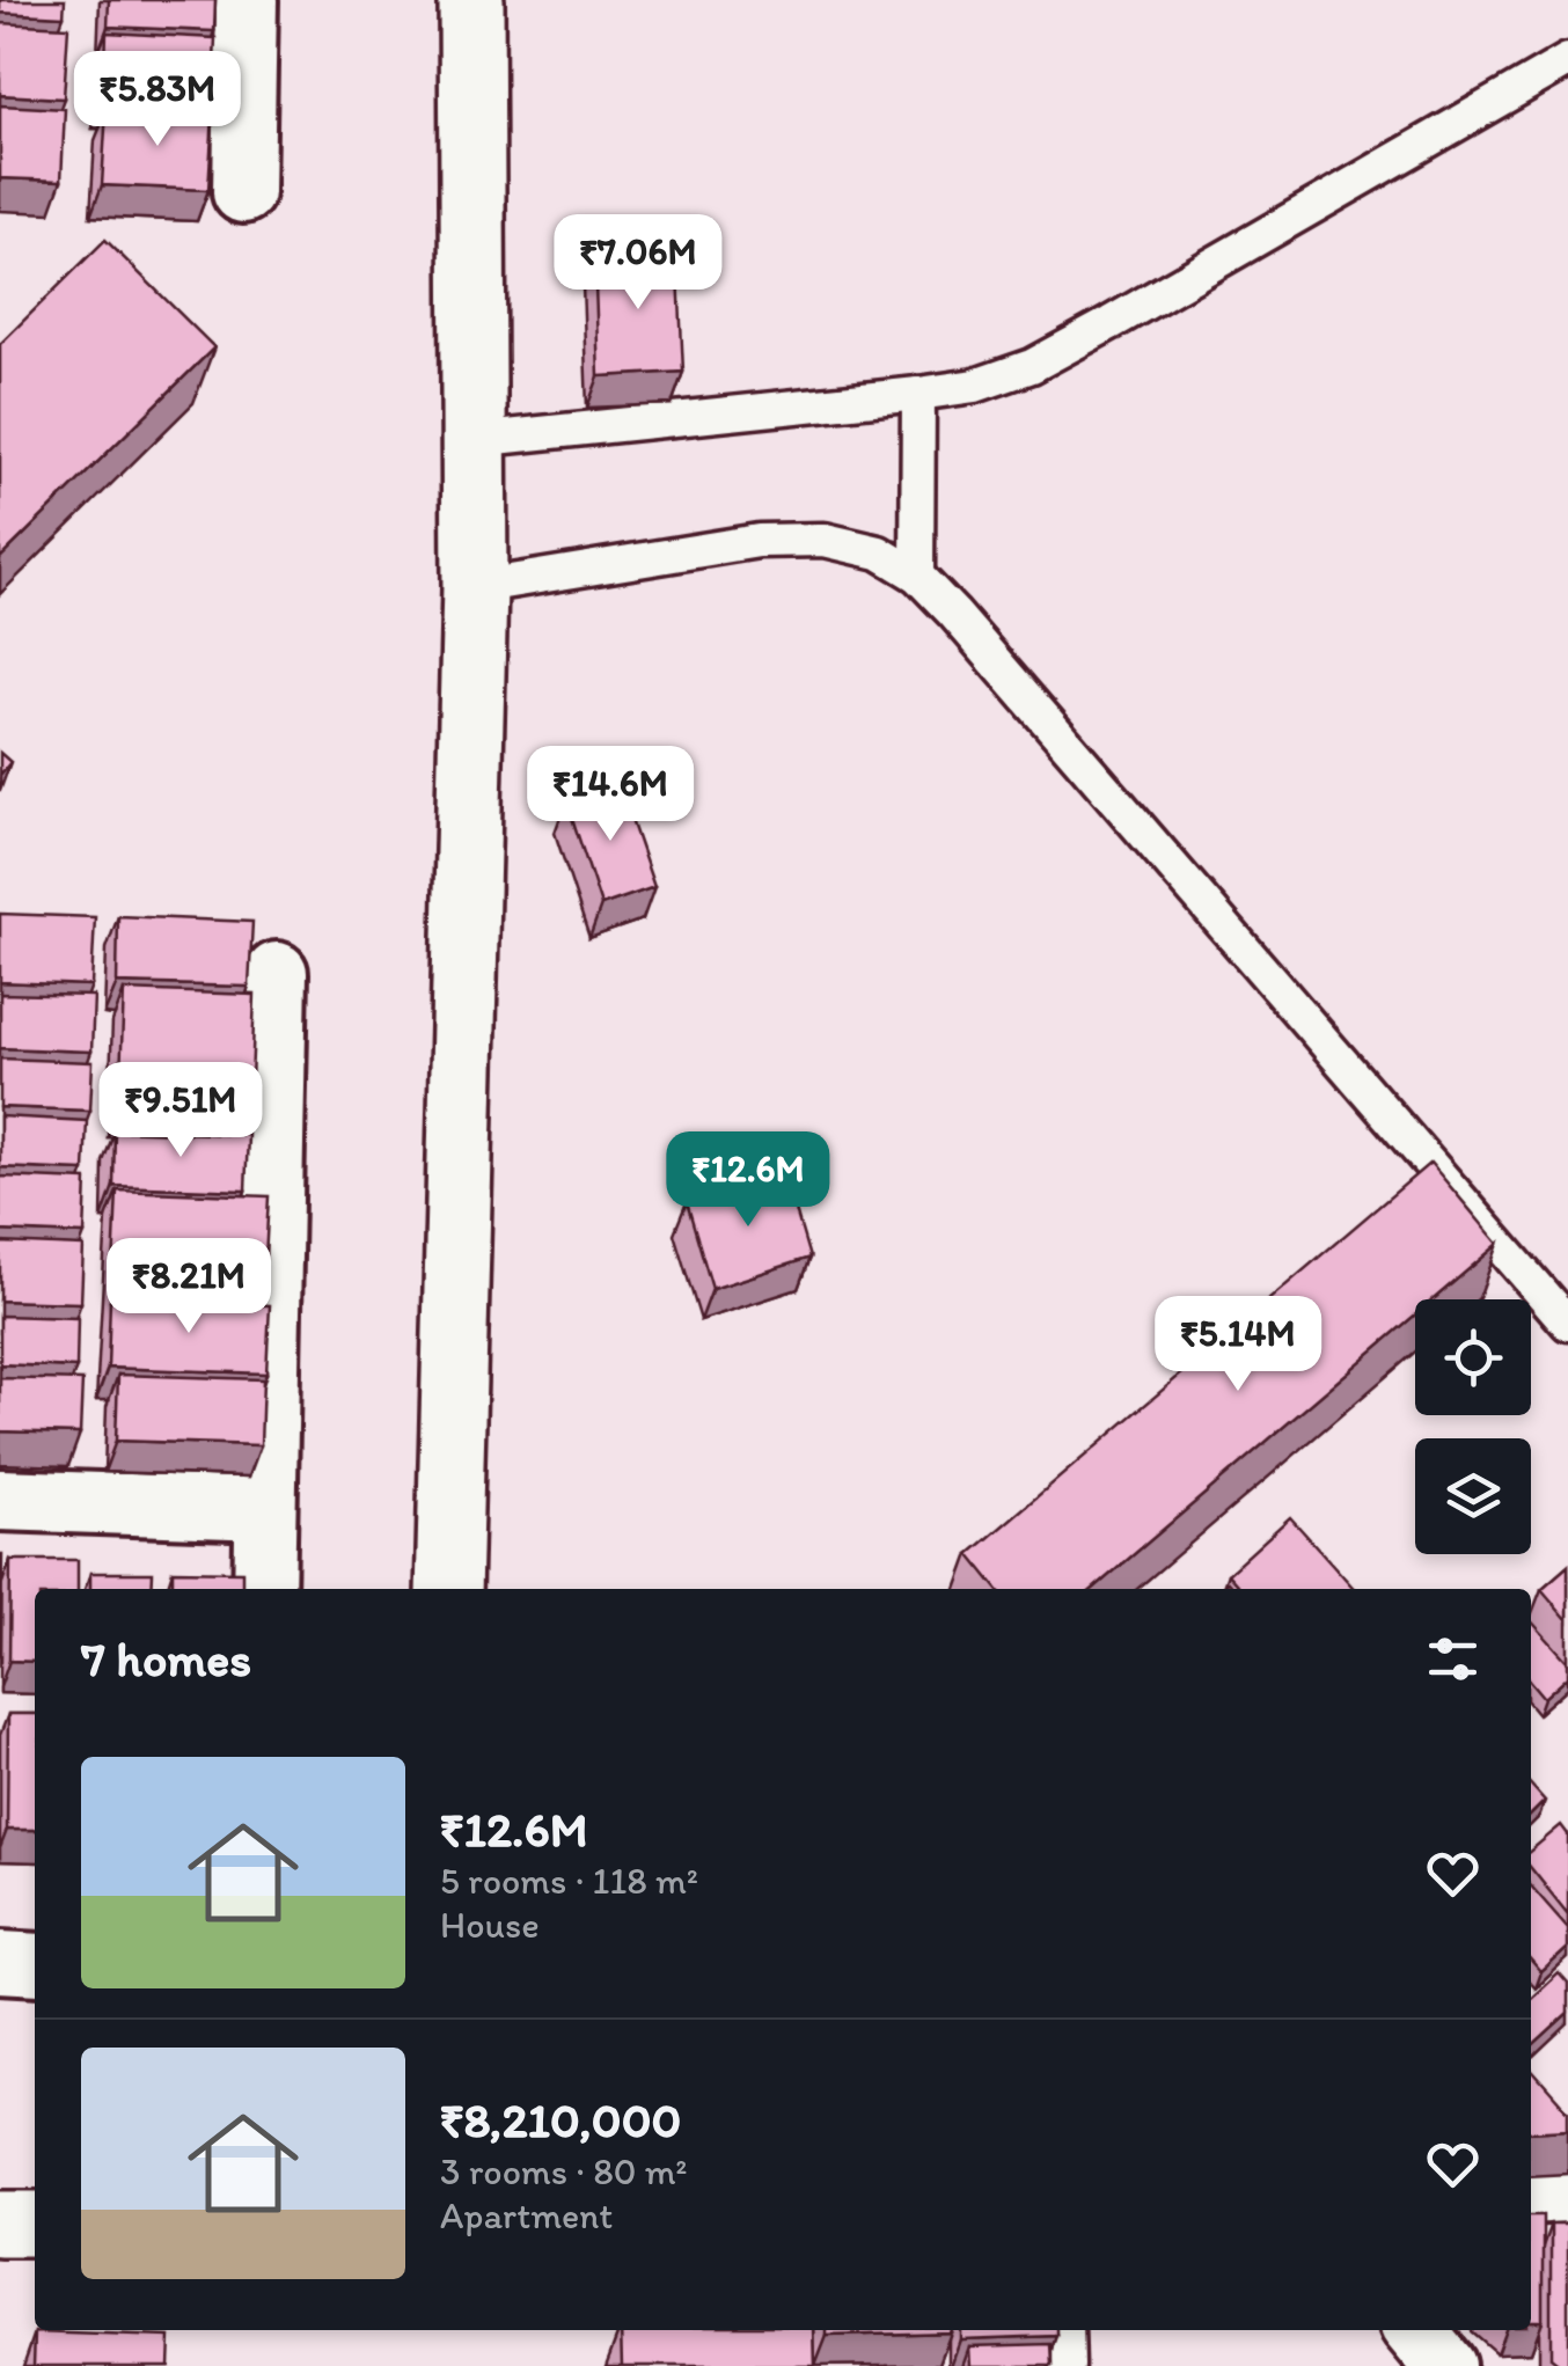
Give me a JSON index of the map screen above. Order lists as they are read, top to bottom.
{
  "page": {
    "price": [
      "₹5.83M",
      "₹7.06M",
      "₹14.6M",
      "₹9.51M",
      "₹12.6M",
      "₹8.21M",
      "₹5.14M"
    ],
    "heading": "7 homes",
    "list": [
      {
        "name": "₹12.6M",
        "note": "5 rooms · 118 m² · House"
      },
      {
        "name": "₹8,210,000",
        "note": "3 rooms · 80 m² · Apartment"
      }
    ]
  }
}
